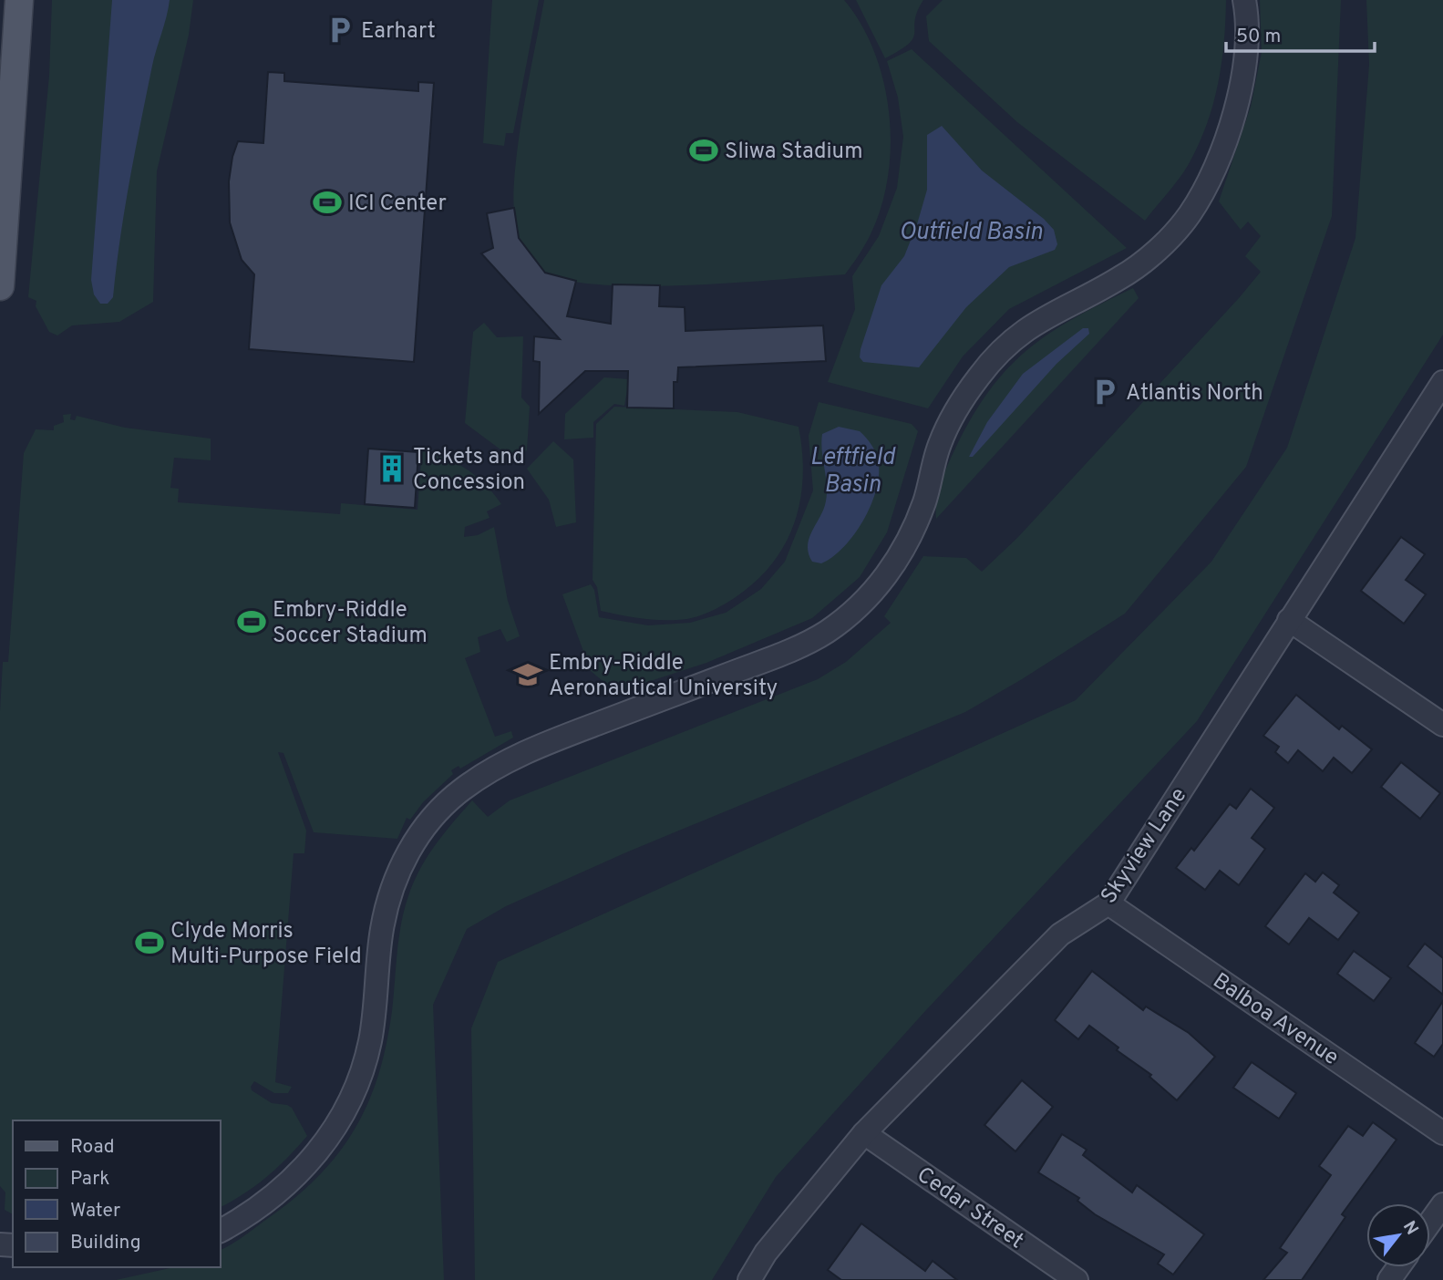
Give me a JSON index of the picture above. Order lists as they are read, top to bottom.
{
  "streets": {
    "street": ["Skyview Lane", "Balboa Avenue", "Cedar Street"]
  },
  "crossings": [
    ["Skyview Lane", "Balboa Avenue"],
    ["Skyview Lane", "Cedar Street"]
  ],
  "water": ["Outfield Basin", "Leftfield Basin"],
  "places": {
    "parking": ["Earhart", "Atlantis North"],
    "sports": [
      "Sliwa Stadium",
      "ICI Center",
      "Embry-Riddle Soccer Stadium",
      "Clyde Morris Multi-Purpose Field"
    ],
    "building": ["Tickets and Concession"],
    "school or university": ["Embry-Riddle Aeronautical University"]
  },
  "legend": [
    "Road",
    "Park",
    "Water",
    "Building"
  ],
  "scale_bar": "50 m",
  "north": "top right"
}
